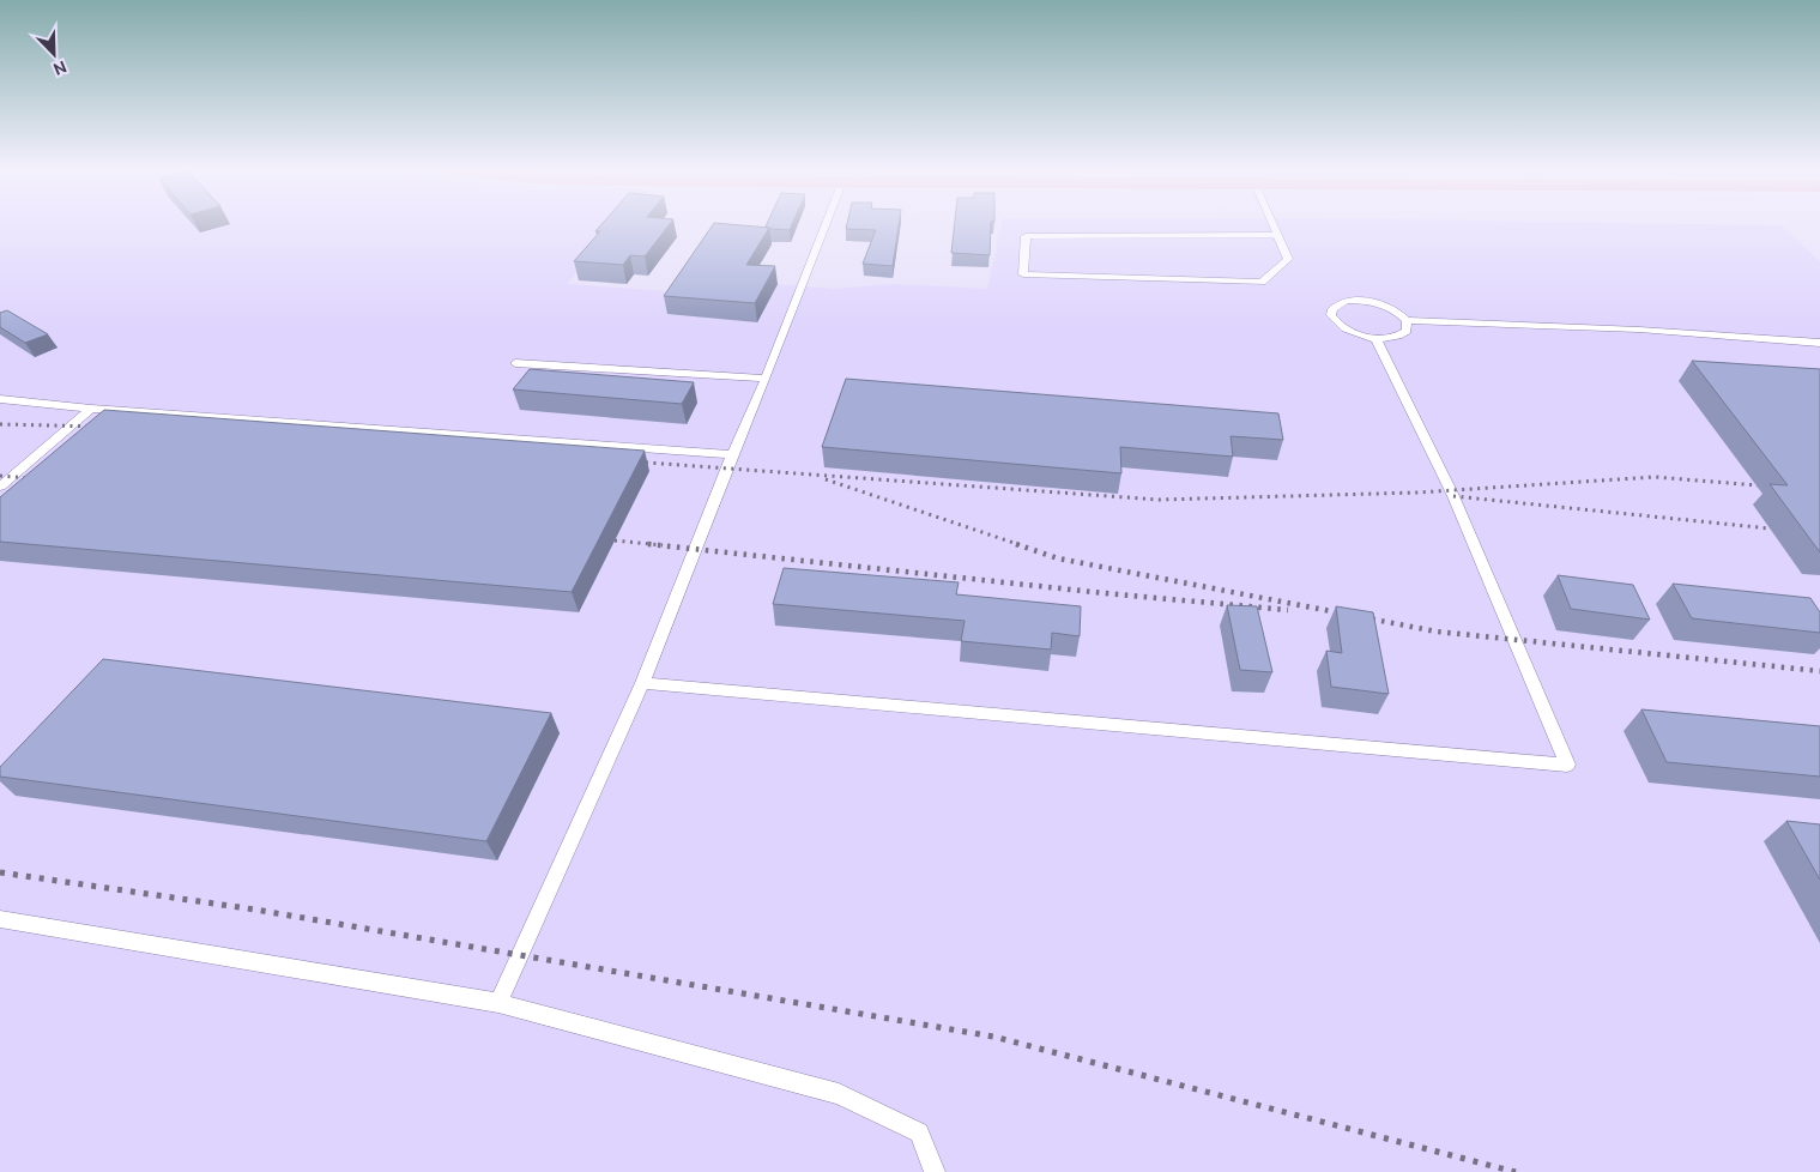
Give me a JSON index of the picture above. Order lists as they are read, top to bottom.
{
  "north": "bottom right"
}
